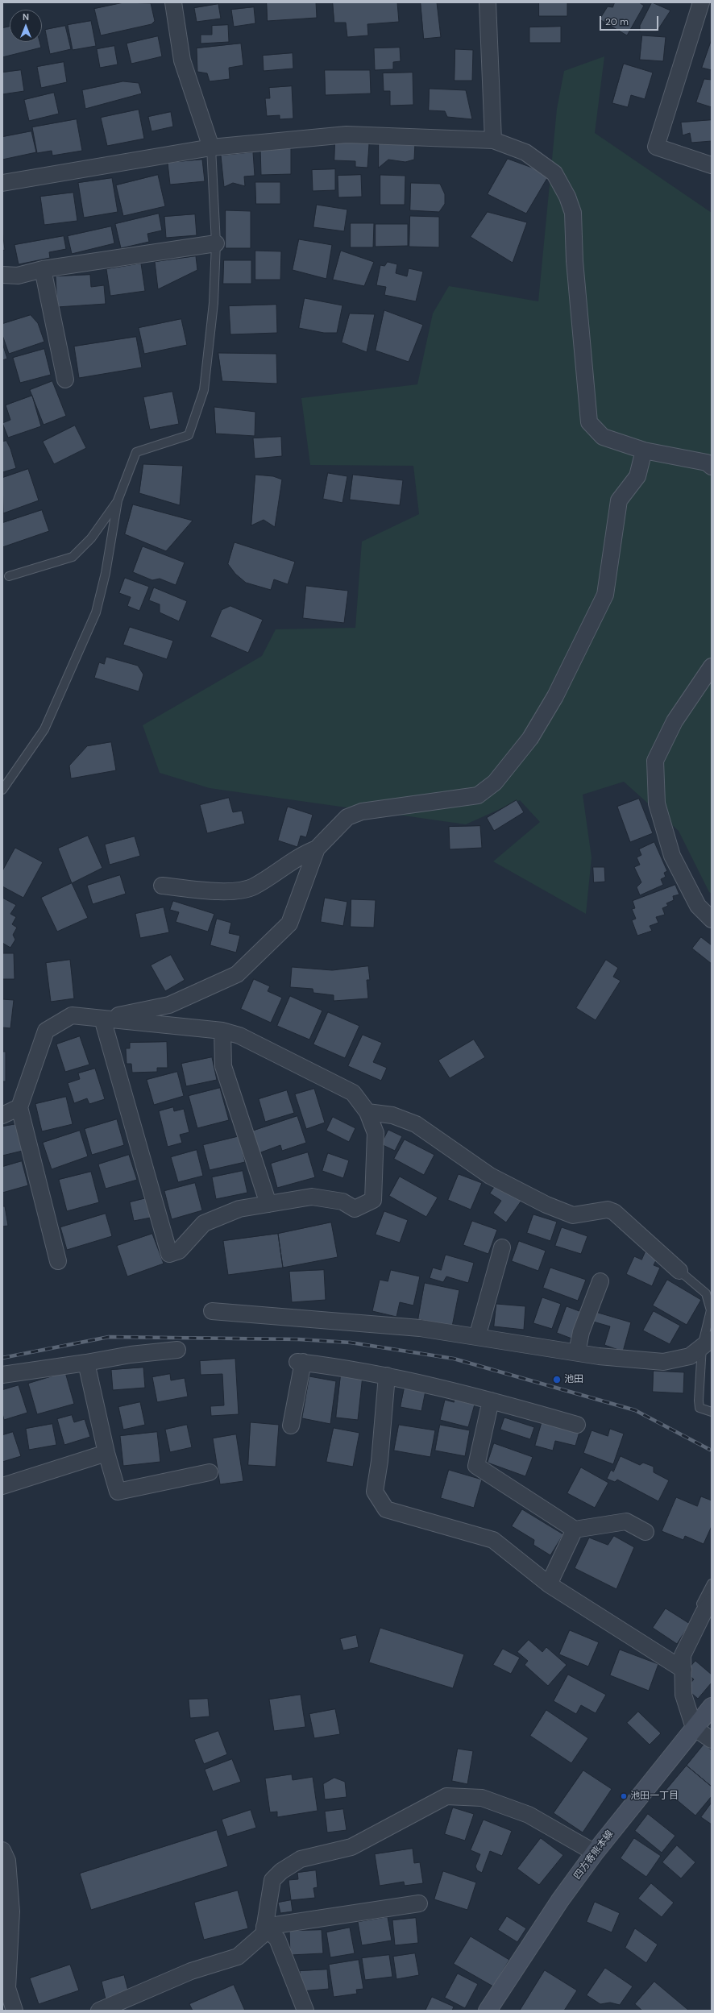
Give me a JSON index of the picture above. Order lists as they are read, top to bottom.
{
  "streets": {
    "main road": ["四方寄熊本線"]
  },
  "places": ["池田", "池田一丁目"],
  "scale_bar": "20 m",
  "north": "top"
}
